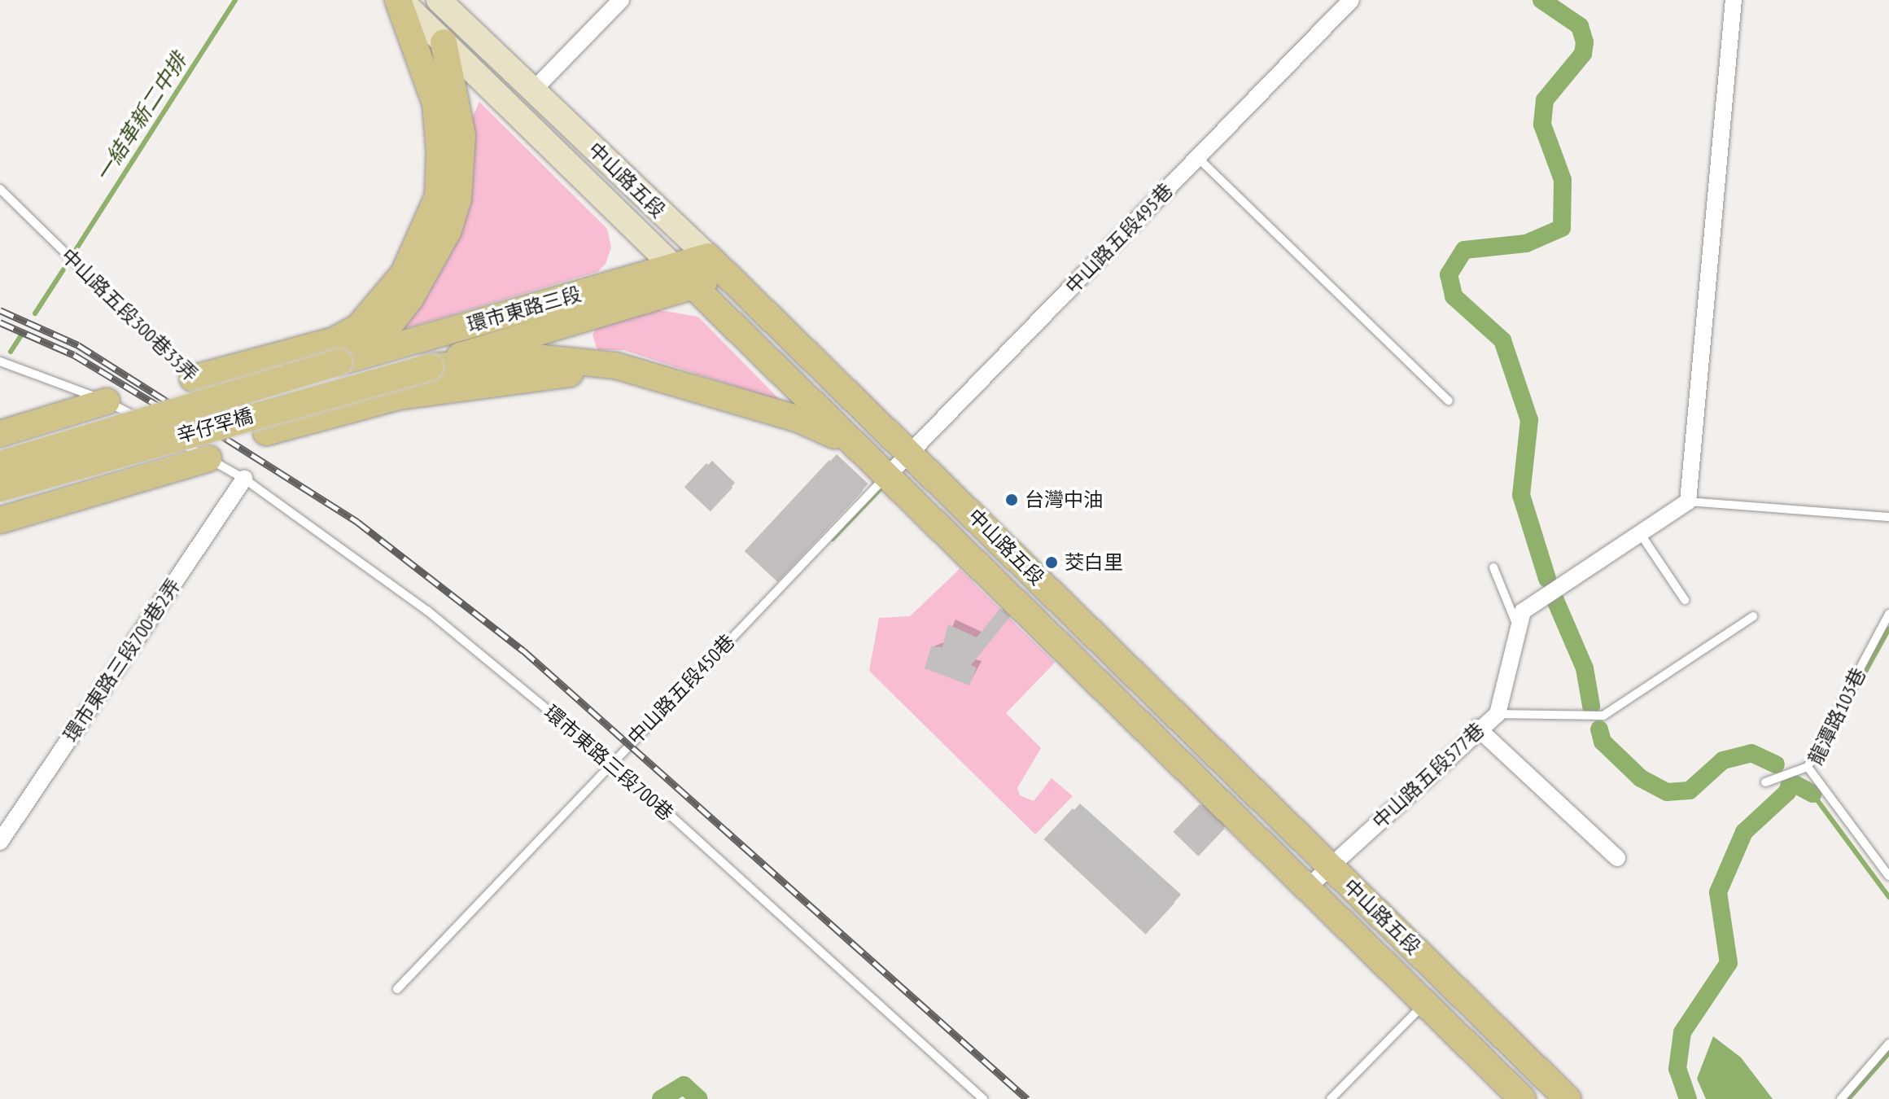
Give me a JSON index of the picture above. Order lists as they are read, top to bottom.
{
  "streets": {
    "main road": ["中山路五段", "環市東路三段", "辛仔罕橋"],
    "street": ["中山路五段495巷", "環市東路三段700巷2弄", "中山路五段577巷"],
    "lane": [
      "中山路五段300巷33弄",
      "中山路五段450巷",
      "龍潭路103巷",
      "環市東路三段700巷"
    ]
  },
  "crossings": [
    ["中山路五段", "中山路五段495巷"],
    ["中山路五段", "環市東路三段"],
    ["中山路五段", "中山路五段450巷"],
    ["中山路五段", "中山路五段577巷"],
    ["中山路五段495巷", "中山路五段450巷"],
    ["環市東路三段", "辛仔罕橋"],
    ["環市東路三段700巷2弄", "環市東路三段700巷"],
    ["中山路五段450巷", "環市東路三段700巷"]
  ],
  "water": ["一結革新二中排"],
  "places": ["台灣中油", "茭白里"]
}
